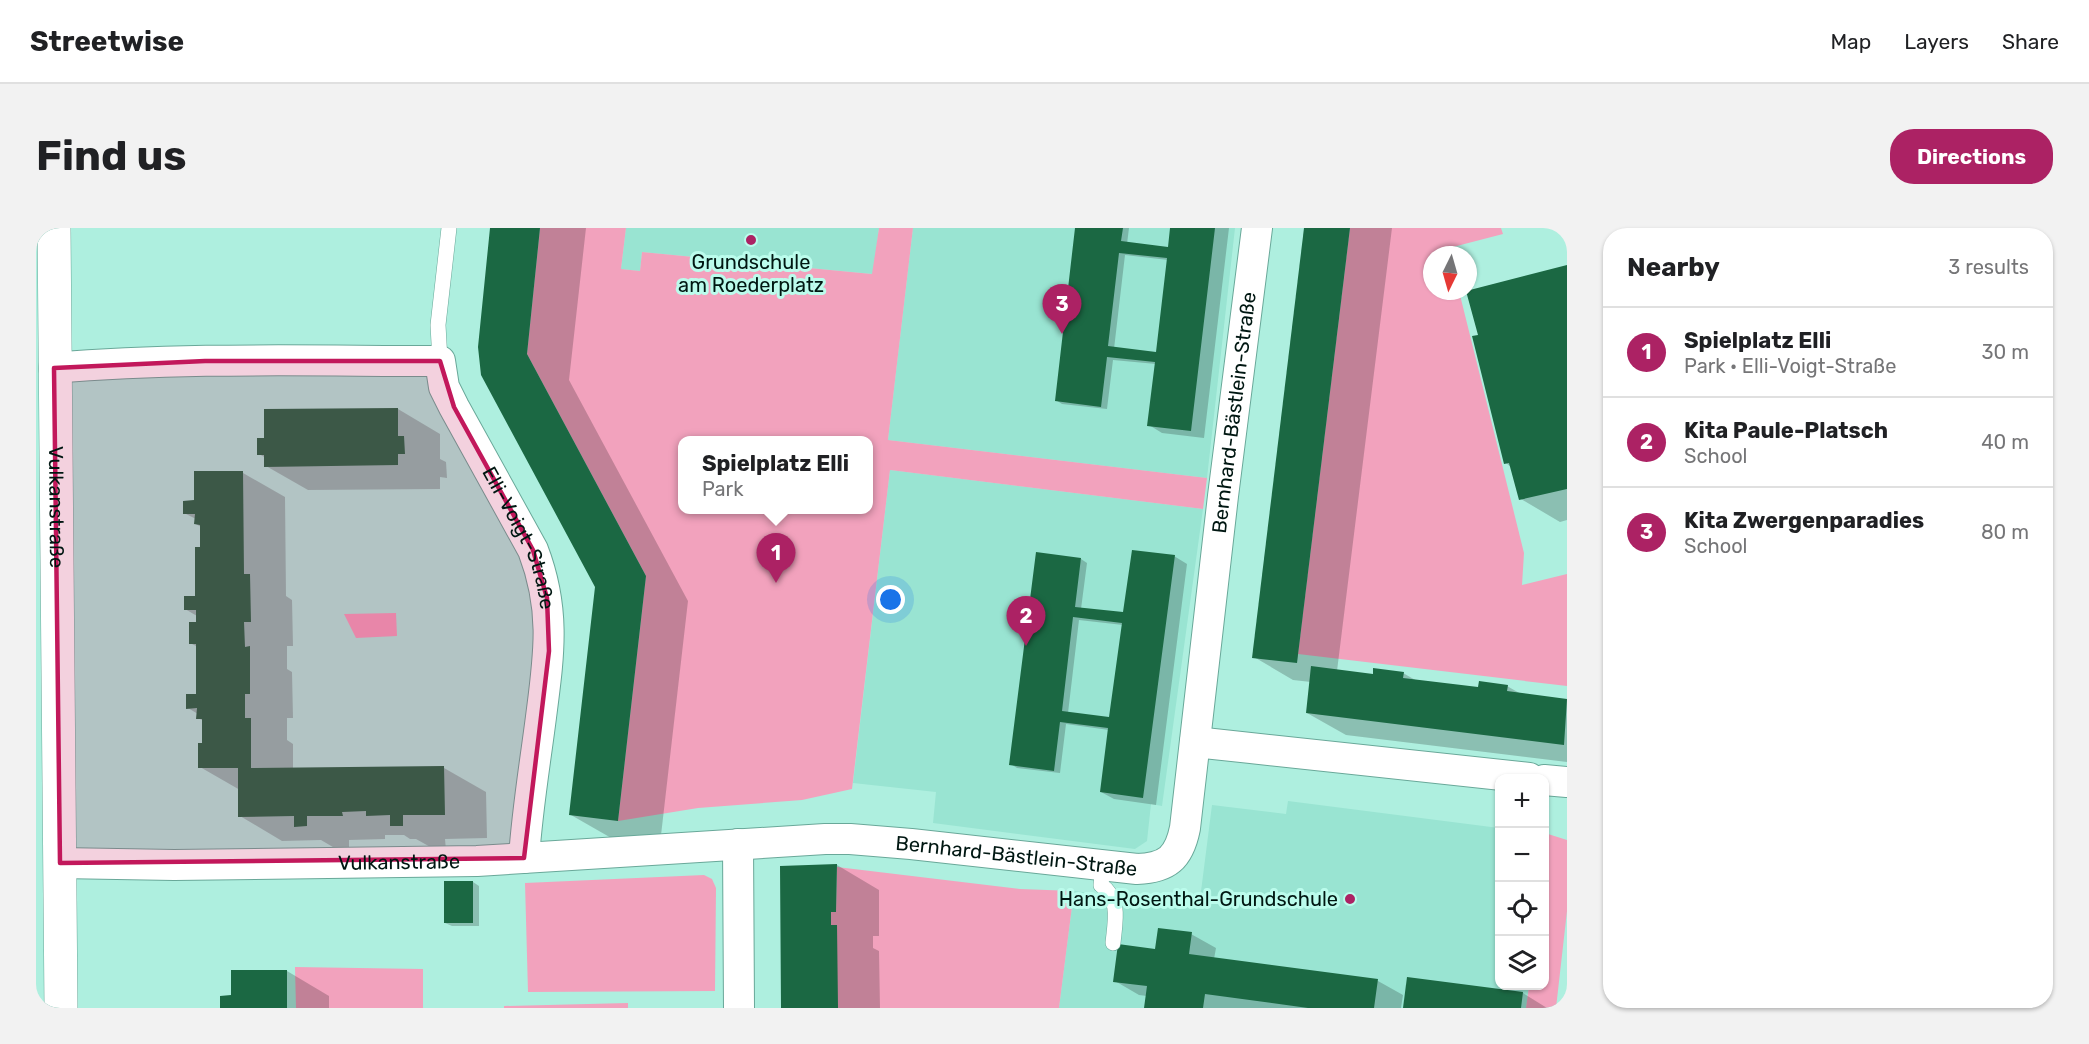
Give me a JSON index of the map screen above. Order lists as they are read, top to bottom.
{
  "streets": {
    "street": ["Bernhard-Bästlein-Straße", "Vulkanstraße", "Elli-Voigt-Straße"]
  },
  "crossings": [
    ["Bernhard-Bästlein-Straße", "Vulkanstraße"],
    ["Vulkanstraße", "Elli-Voigt-Straße"]
  ],
  "places": ["Grundschule am Roederplatz", "Hans-Rosenthal-Grundschule"],
  "north": "bottom",
  "page": {
    "header": "Streetwise",
    "nav": ["Map", "Layers", "Share"],
    "buttons": "Directions",
    "title": "Find us",
    "heading": ["Nearby", "3 results"],
    "pins": ["3", "1", "2"],
    "list": [
      {
        "mark": "1",
        "name": "Spielplatz Elli",
        "note": "Park · Elli-Voigt-Straße",
        "value": "30 m"
      },
      {
        "mark": "2",
        "name": "Kita Paule-Platsch",
        "note": "School",
        "value": "40 m"
      },
      {
        "mark": "3",
        "name": "Kita Zwergenparadies",
        "note": "School",
        "value": "80 m"
      }
    ],
    "popup": ["Spielplatz Elli", "Park"],
    "map_buttons": ["+", "−"]
  }
}
